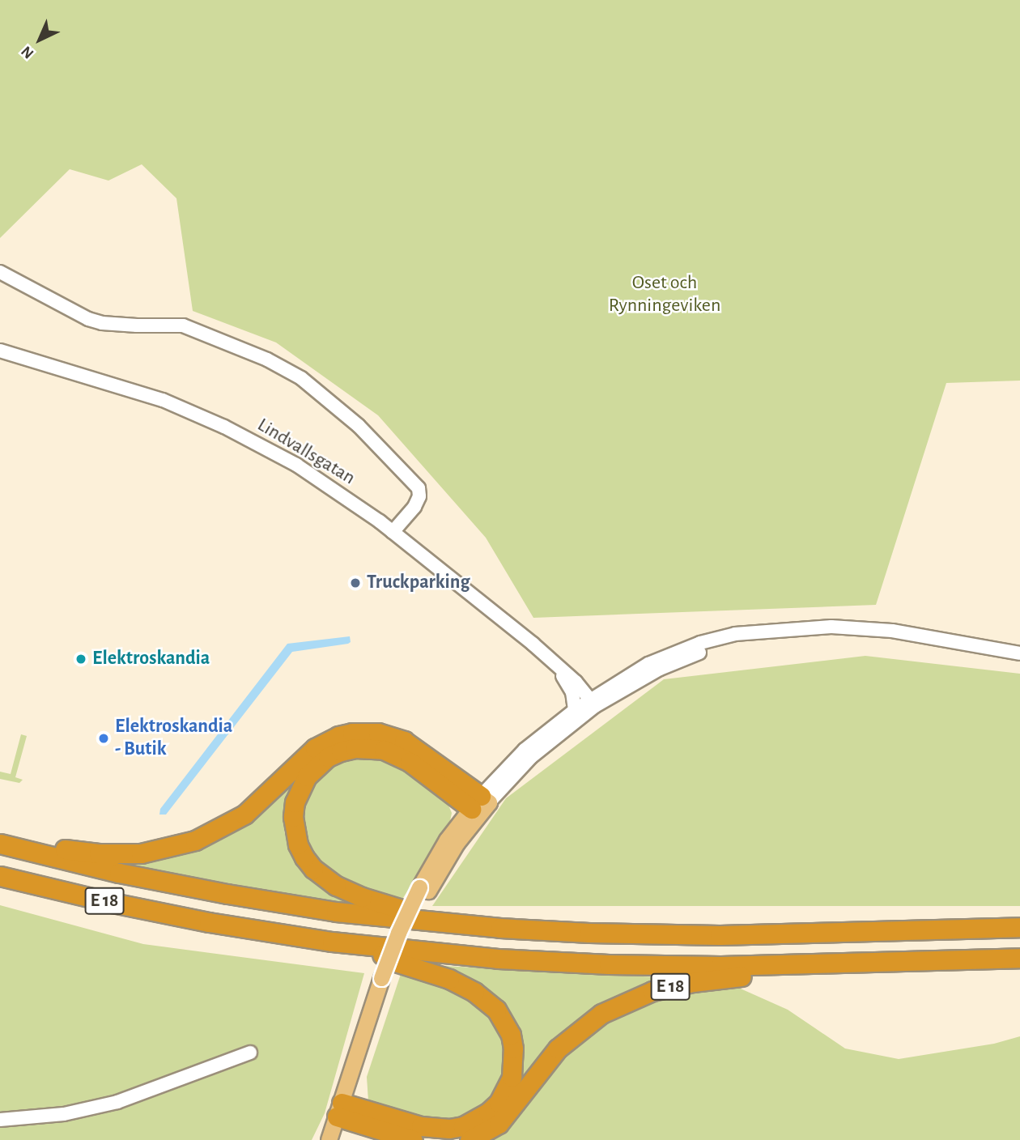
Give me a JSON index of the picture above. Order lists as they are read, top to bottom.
{
  "streets": {
    "highway": ["E 18"],
    "street": ["Lindvallsgatan"]
  },
  "parks": ["Oset och Rynningeviken"],
  "places": ["Truckparking", "Elektroskandia", "Elektroskandia - Butik"],
  "north": "bottom left"
}
